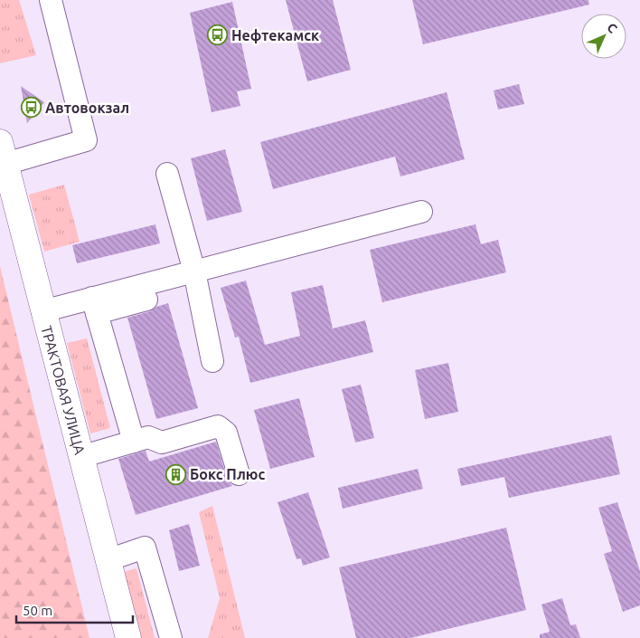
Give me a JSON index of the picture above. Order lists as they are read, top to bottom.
{
  "streets": {
    "main road": ["ТРАКТОВАЯ УЛИЦА"]
  },
  "places": {
    "bus stop": ["Нефтекамск", "Автовокзал"],
    "building": ["Бокс Плюс"]
  },
  "scale_bar": "50 m",
  "north": "top right"
}
